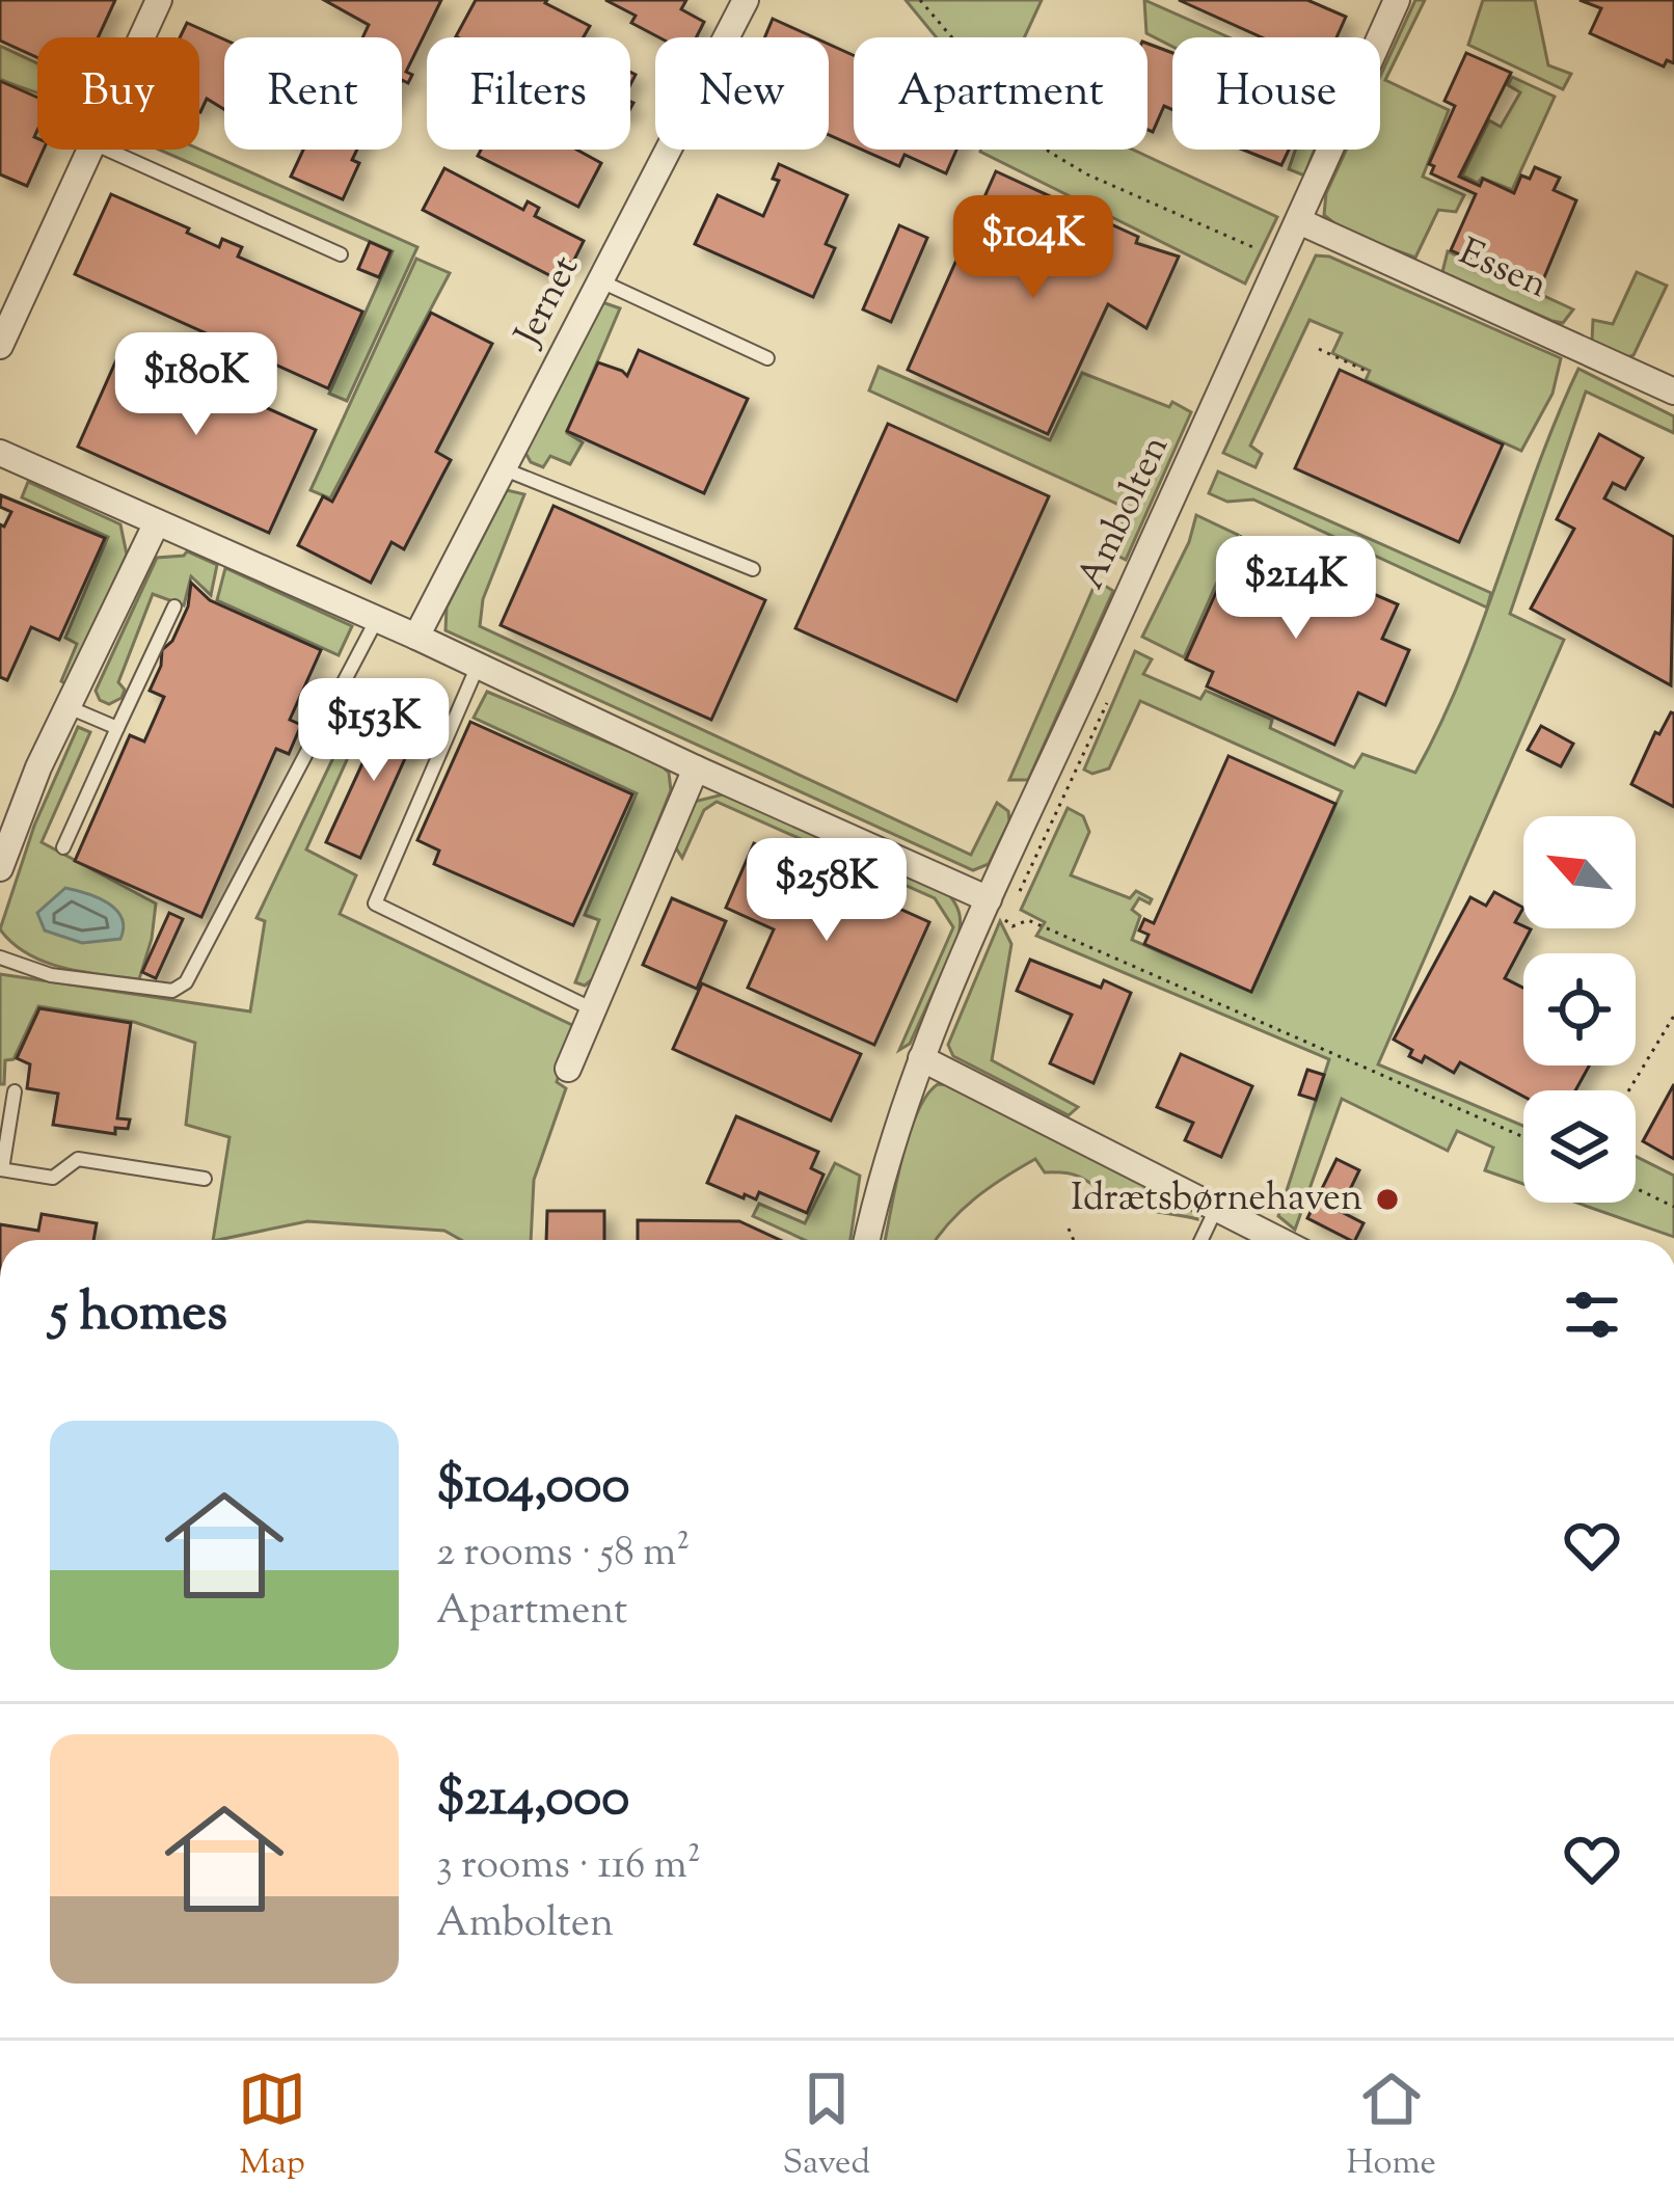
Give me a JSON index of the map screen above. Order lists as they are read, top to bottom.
{
  "streets": {
    "street": ["Essen", "Jernet", "Ambolten"]
  },
  "crossings": [
    ["Essen", "Ambolten"]
  ],
  "places": ["Idrætsbørnehaven"],
  "north": "top left",
  "page": {
    "chip": [
      "Buy",
      "Rent",
      "Filters",
      "New",
      "Apartment",
      "House"
    ],
    "price": [
      "$104K",
      "$180K",
      "$214K",
      "$153K",
      "$258K"
    ],
    "heading": "5 homes",
    "list": [
      {
        "name": "$104,000",
        "note": "2 rooms · 58 m² · Apartment"
      },
      {
        "name": "$214,000",
        "note": "3 rooms · 116 m² · Ambolten"
      }
    ],
    "tabs": ["Map", "Saved", "Home"]
  }
}
